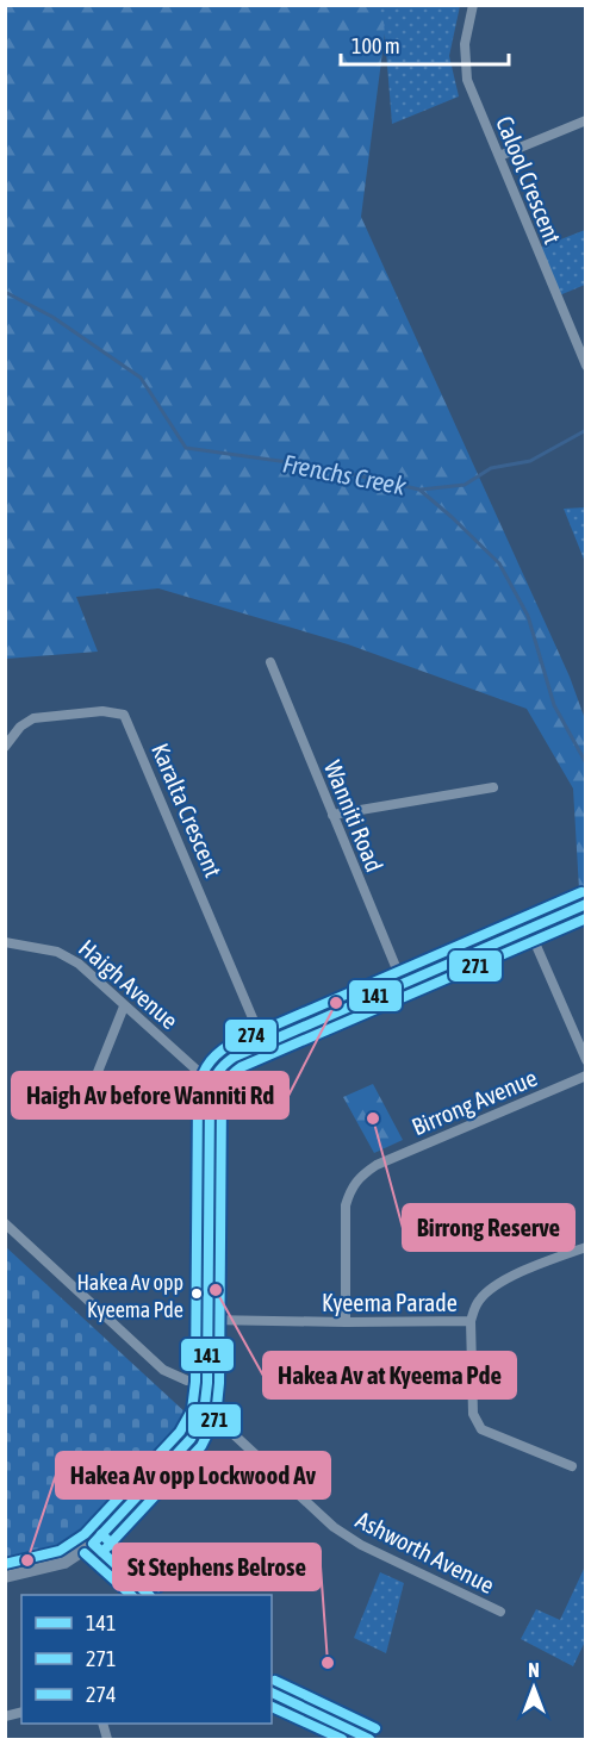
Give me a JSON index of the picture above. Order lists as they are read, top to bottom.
{
  "streets": {
    "street": [
      "Calool Crescent",
      "Karalta Crescent",
      "Wanniti Road",
      "Haigh Avenue",
      "Birrong Avenue",
      "Kyeema Parade",
      "Ashworth Avenue"
    ]
  },
  "crossings": [
    ["Birrong Avenue", "Kyeema Parade"]
  ],
  "water": ["Frenchs Creek"],
  "places": [
    "Haigh Av before Wanniti Rd",
    "Birrong Reserve",
    "Hakea Av at Kyeema Pde",
    "Hakea Av opp Kyeema Pde",
    "Hakea Av opp Lockwood Av",
    "St Stephens Belrose"
  ],
  "lines": ["transit line 274", "transit line 141", "transit line 271"],
  "legend": ["141", "271", "274"],
  "scale_bar": "100 m",
  "north": "top"
}
